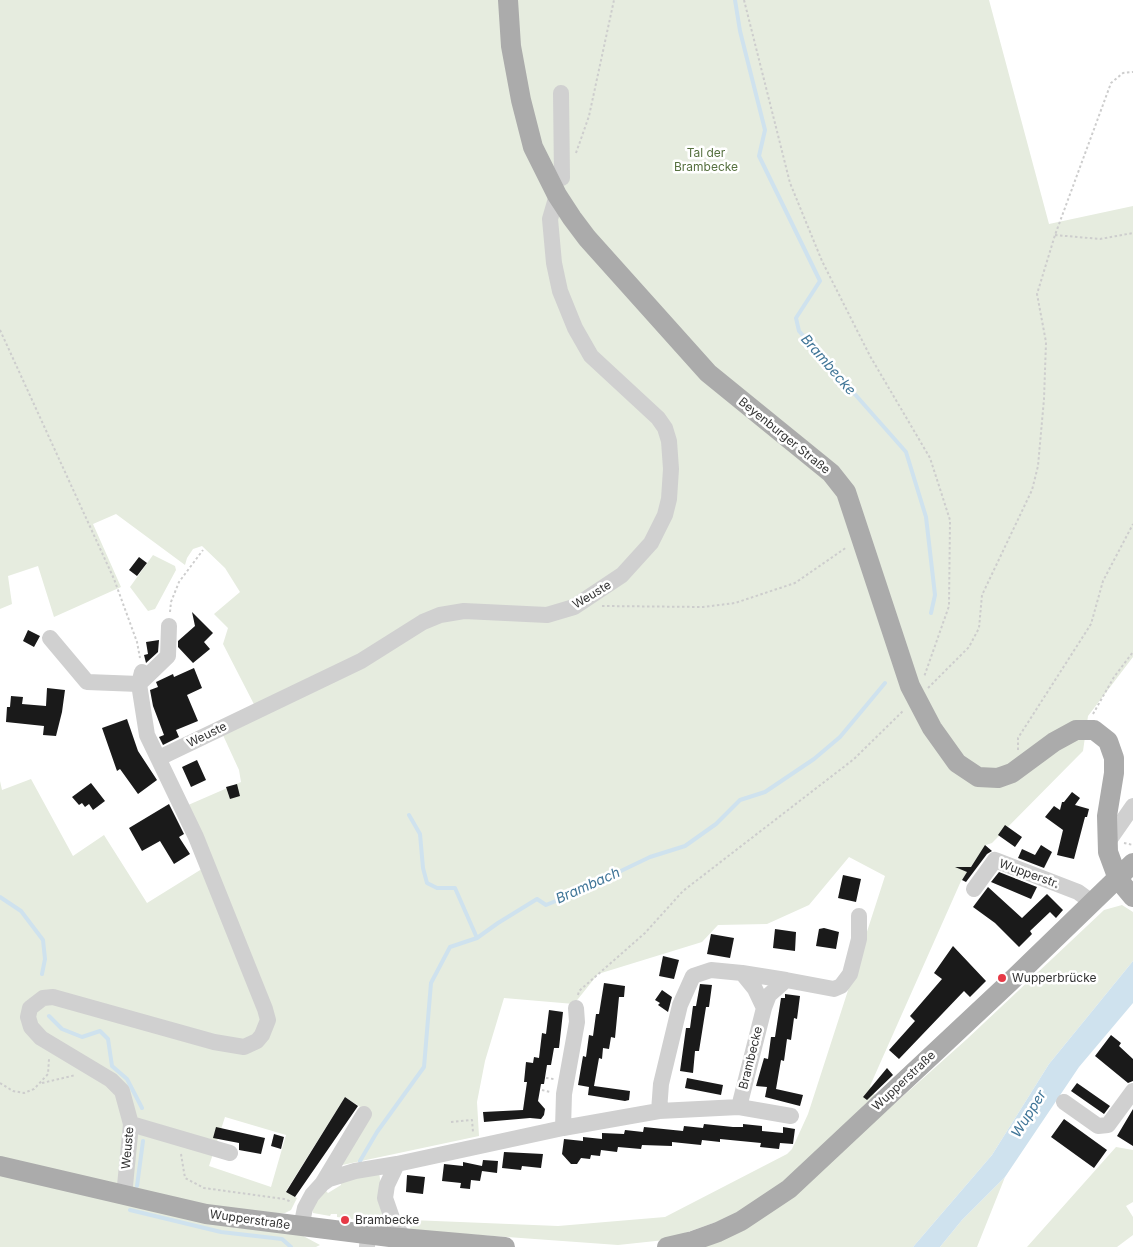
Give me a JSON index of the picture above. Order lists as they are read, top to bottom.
{
  "streets": {
    "main road": ["Beyenburger Straße", "Wupperstraße"],
    "street": ["Weuste", "Wupperstr.", "Brambecke"]
  },
  "crossings": [
    ["Beyenburger Straße", "Weuste"],
    ["Weuste", "Wupperstraße"],
    ["Wupperstr.", "Wupperstraße"],
    ["Brambecke", "Wupperstraße"]
  ],
  "water": ["Brambecke", "Brambach", "Wupper"],
  "parks": ["Tal der Brambecke"],
  "places": ["Wupperbrücke", "Brambecke"]
}
